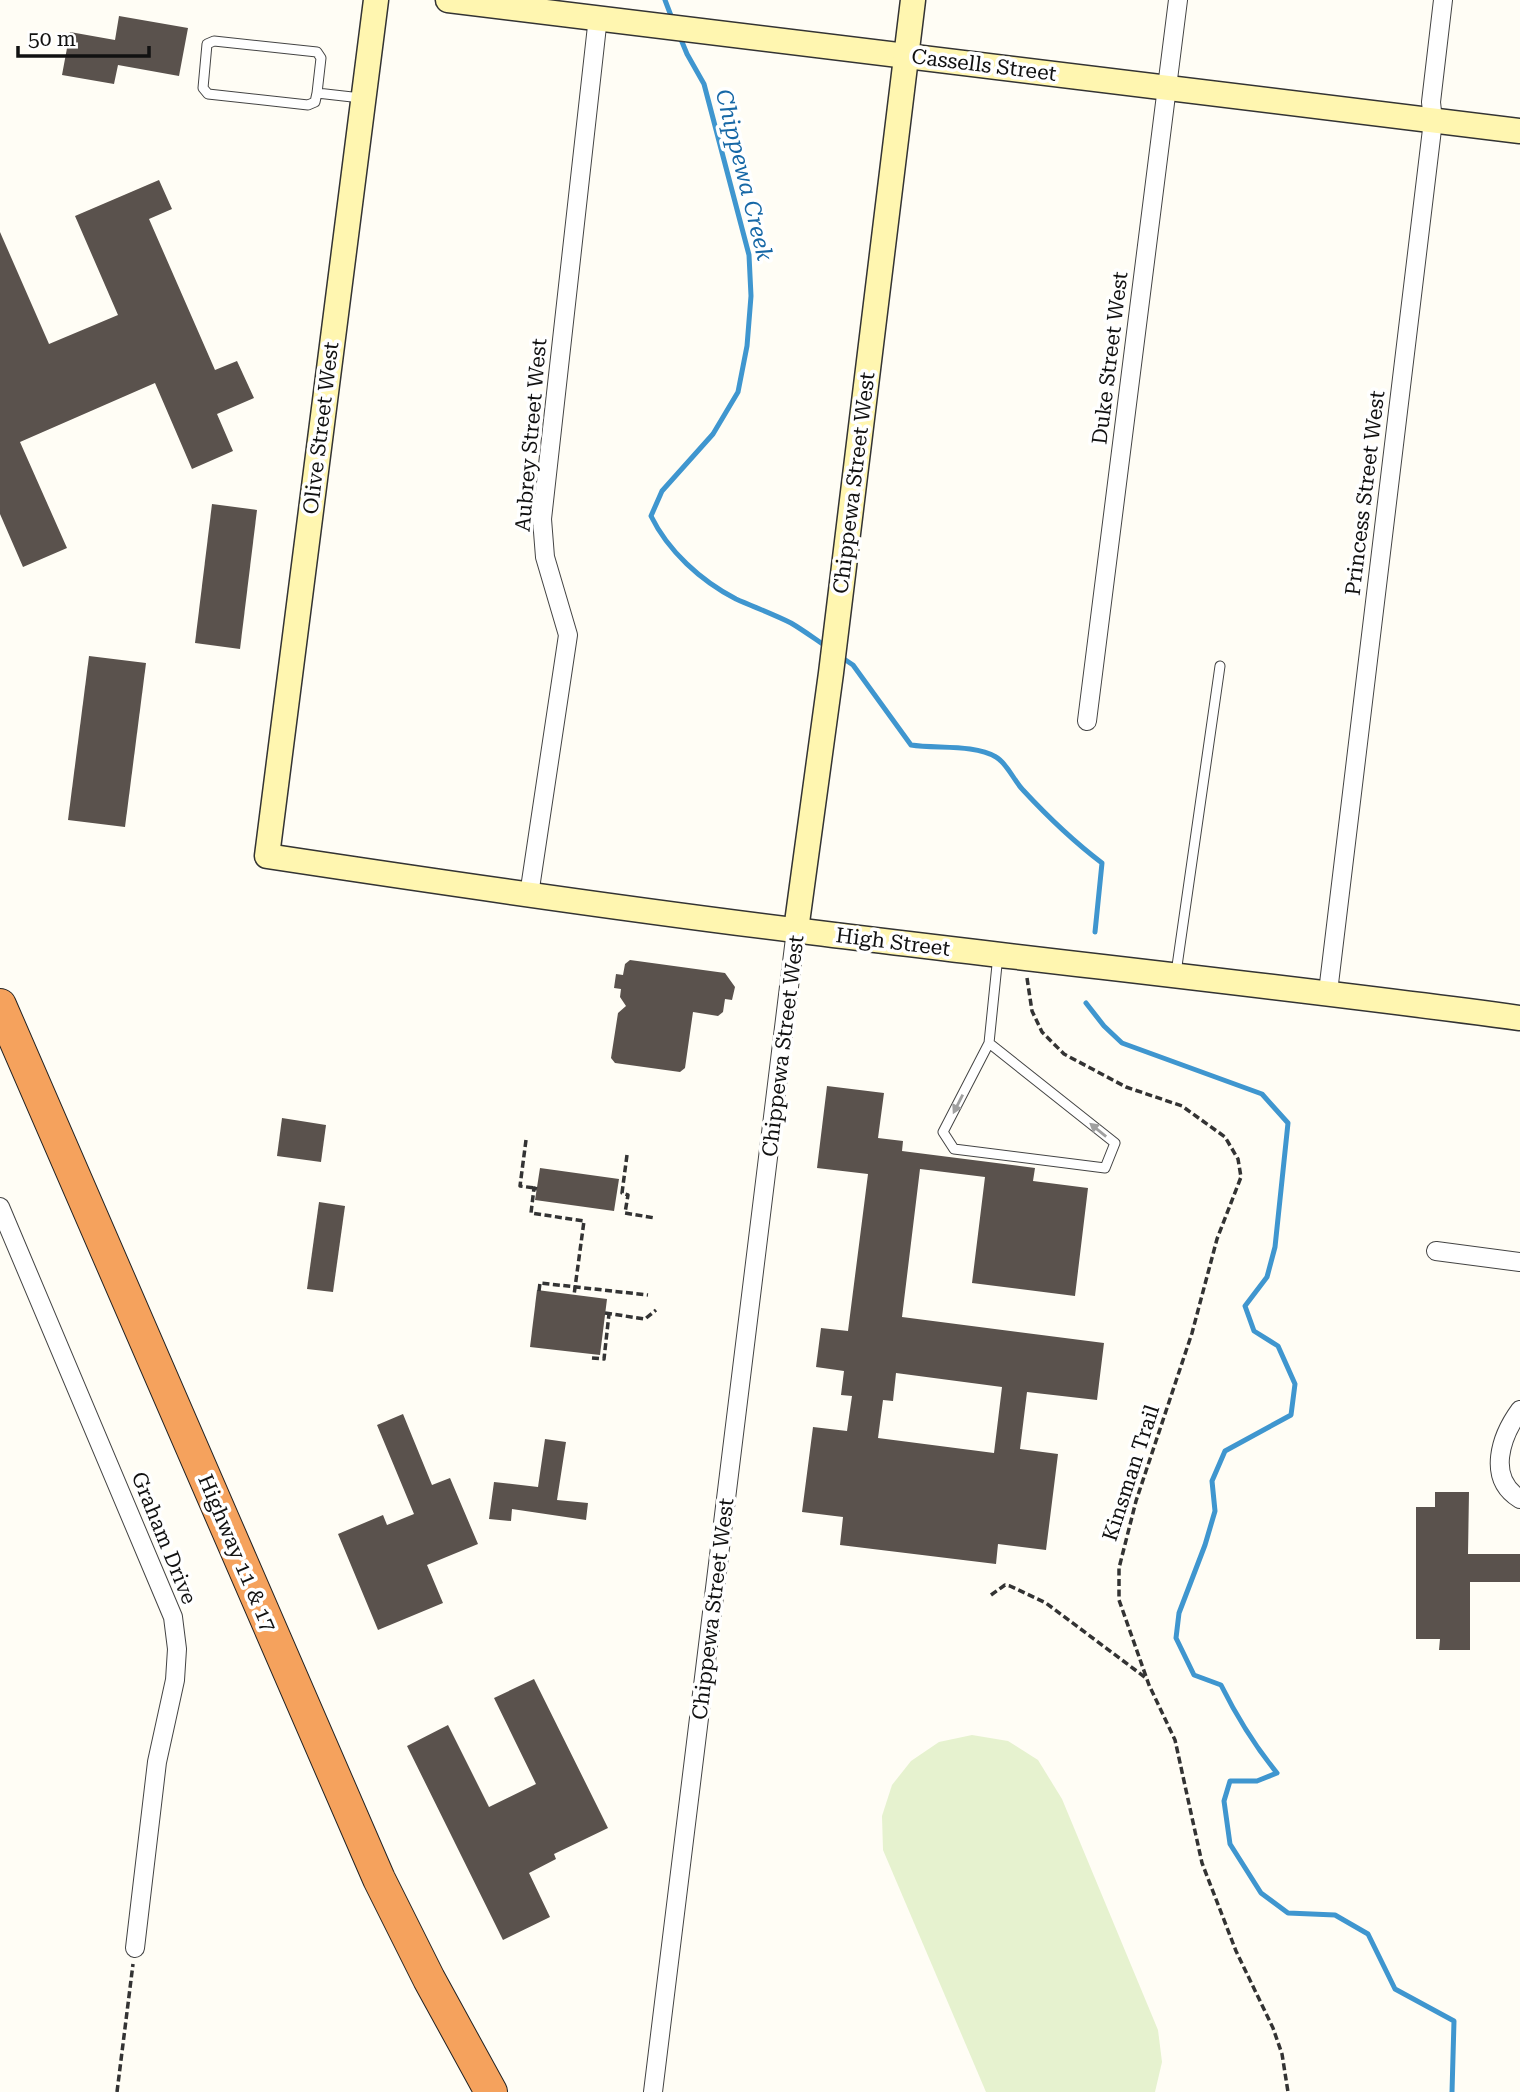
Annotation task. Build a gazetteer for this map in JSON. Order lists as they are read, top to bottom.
{
  "streets": {
    "highway": ["Highway 11 & 17"],
    "street": [
      "Cassells Street",
      "Duke Street West",
      "Olive Street West",
      "Aubrey Street West",
      "Chippewa Street West",
      "Princess Street West",
      "High Street",
      "Graham Drive"
    ],
    "path": ["Kinsman Trail"]
  },
  "crossings": [
    ["Cassells Street", "Duke Street West"],
    ["Cassells Street", "Aubrey Street West"],
    ["Cassells Street", "Chippewa Street West"],
    ["Cassells Street", "Princess Street West"],
    ["Olive Street West", "High Street"],
    ["Aubrey Street West", "High Street"],
    ["Chippewa Street West", "High Street"],
    ["Princess Street West", "High Street"],
    ["High Street", "Kinsman Trail"]
  ],
  "water": ["Chippewa Creek"],
  "scale_bar": "50 m"
}
